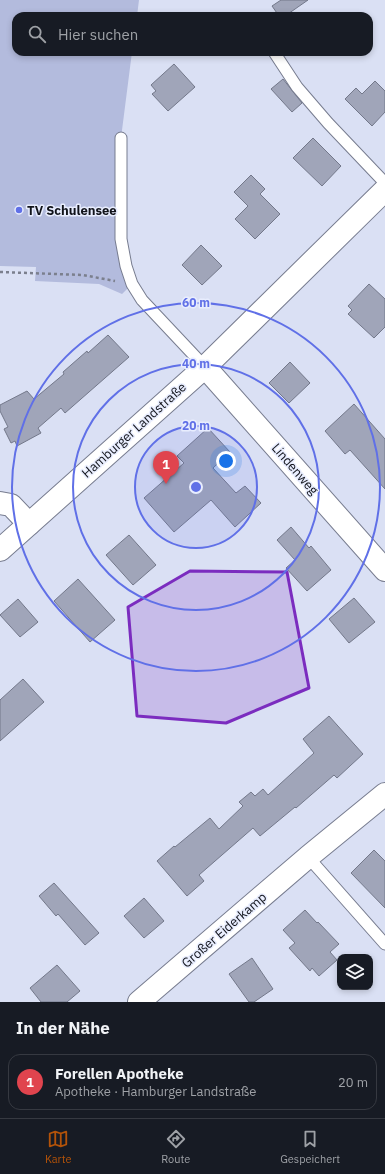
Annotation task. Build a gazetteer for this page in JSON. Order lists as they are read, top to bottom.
{
  "streets": {
    "street": ["Hamburger Landstraße", "Lindenweg", "Großer Eiderkamp"]
  },
  "crossings": [
    ["Hamburger Landstraße", "Lindenweg"]
  ],
  "places": ["TV Schulensee"],
  "page": {
    "search": "Hier suchen",
    "pins": "1",
    "heading": "In der Nähe",
    "list": [
      {
        "mark": "1",
        "name": "Forellen Apotheke",
        "note": "Apotheke · Hamburger Landstraße",
        "value": "20 m"
      }
    ],
    "nav": ["Karte", "Route", "Gespeichert"]
  },
  "rings": ["60 m", "40 m", "20 m"]
}
